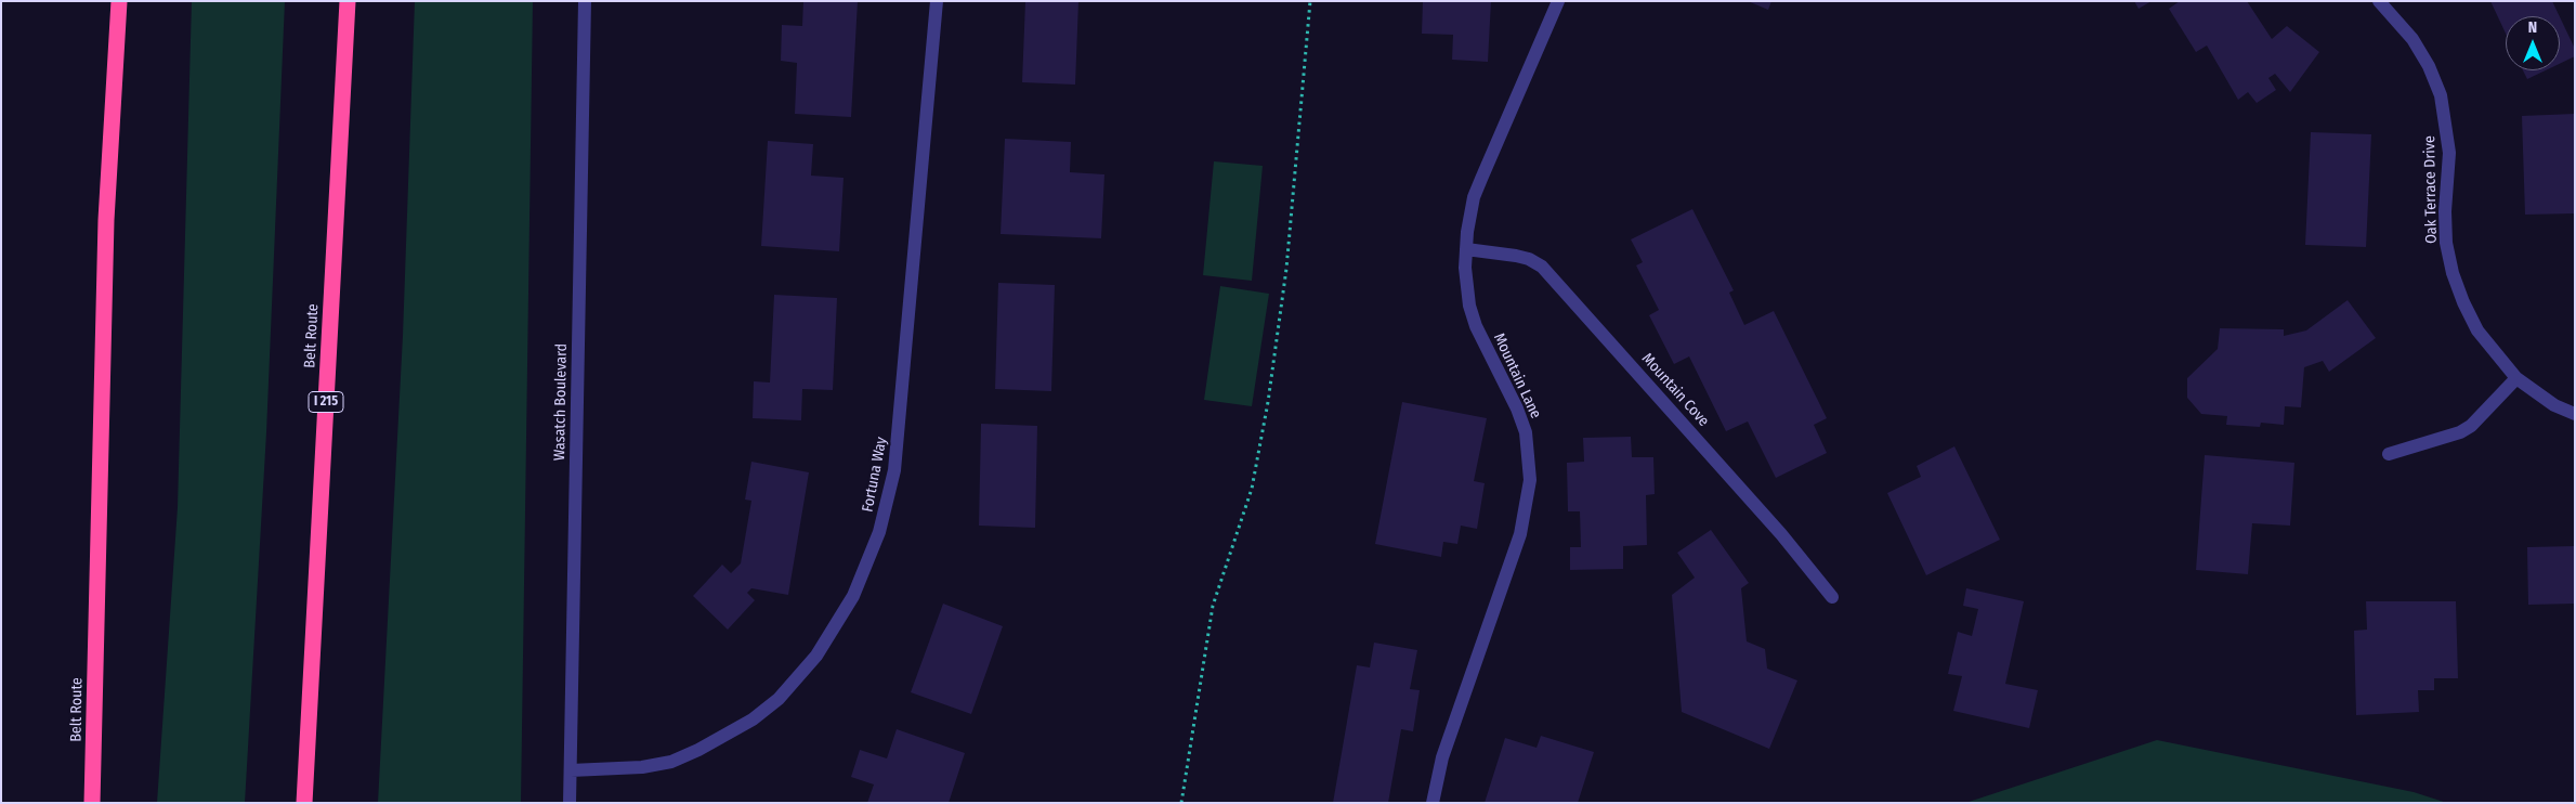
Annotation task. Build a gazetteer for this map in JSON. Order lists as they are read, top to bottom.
{
  "streets": {
    "highway": ["Belt Route", "I 215"],
    "street": [
      "Oak Terrace Drive",
      "Mountain Lane",
      "Mountain Cove",
      "Wasatch Boulevard",
      "Fortuna Way"
    ]
  },
  "crossings": [
    ["Mountain Lane", "Mountain Cove"],
    ["Wasatch Boulevard", "Fortuna Way"]
  ],
  "north": "top"
}
